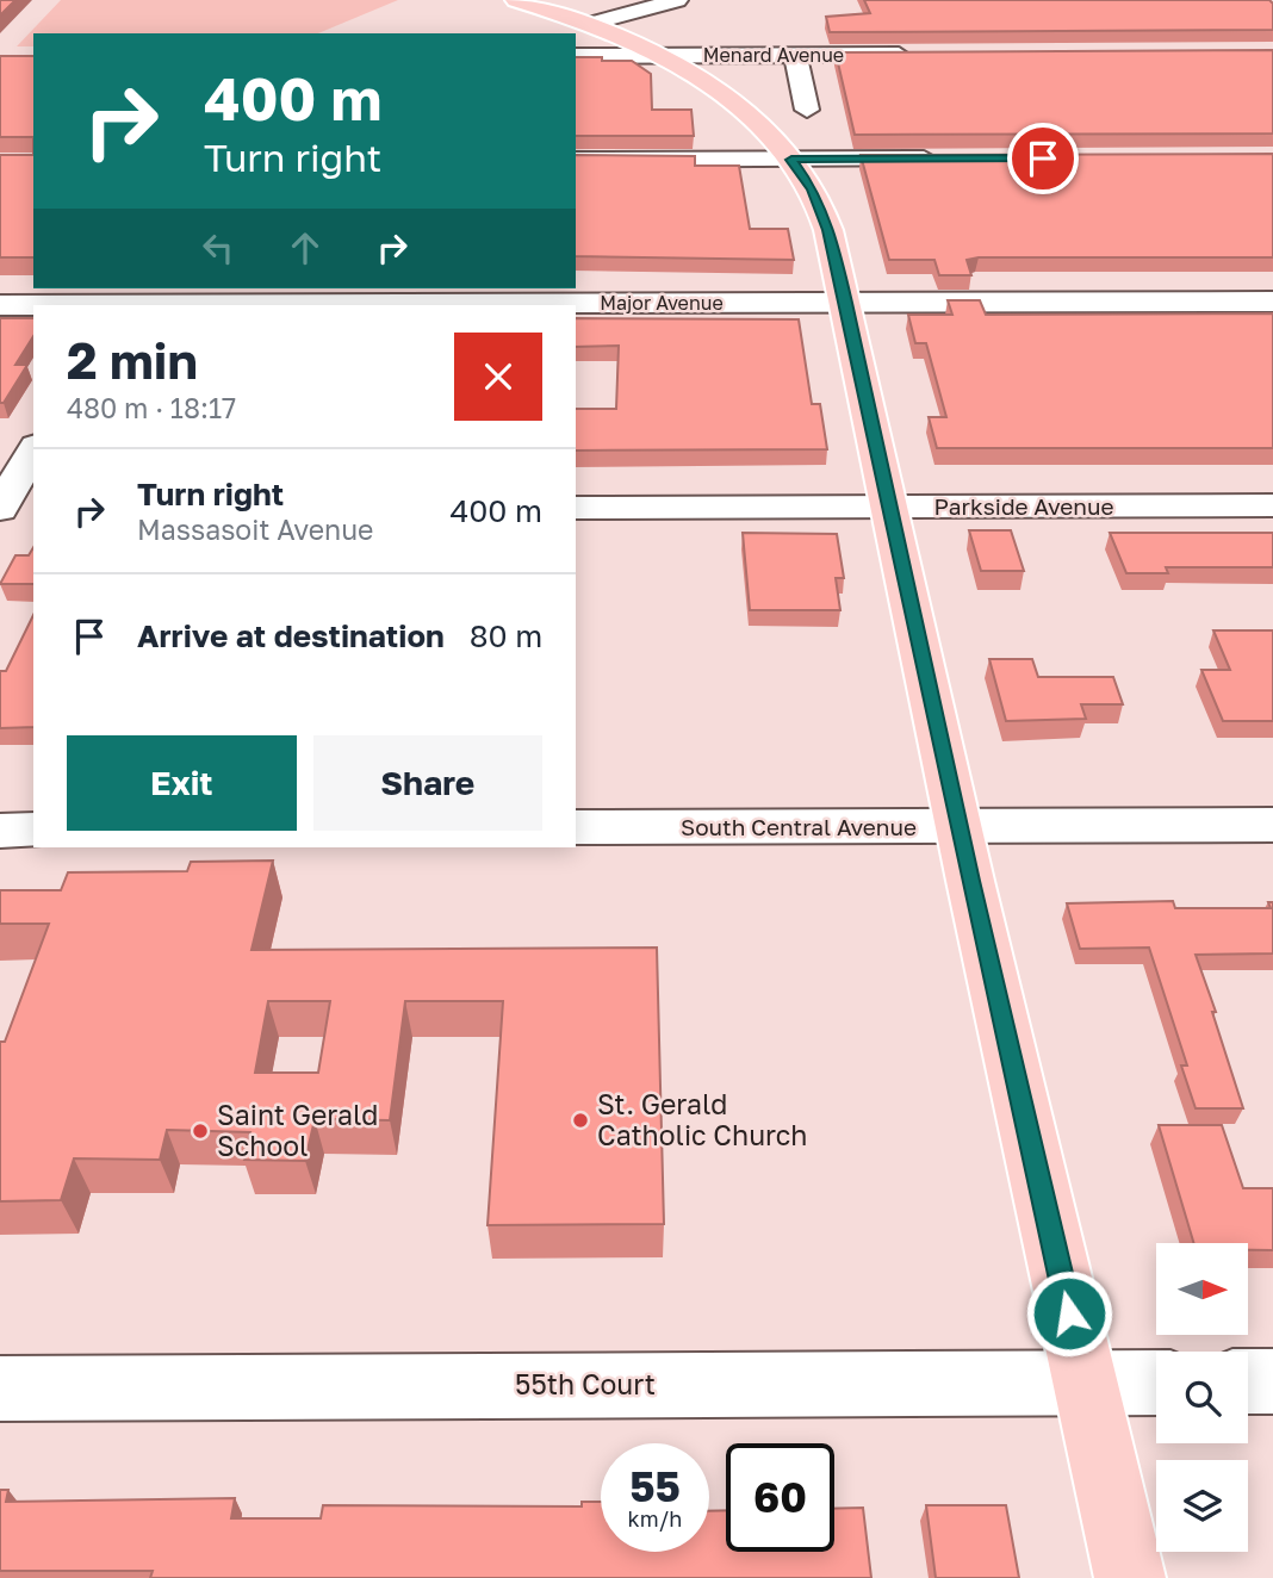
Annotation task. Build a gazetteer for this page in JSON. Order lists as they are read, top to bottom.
{
  "streets": {
    "street": [
      "Menard Avenue",
      "Major Avenue",
      "Parkside Avenue",
      "South Central Avenue",
      "55th Court"
    ]
  },
  "places": ["St. Gerald Catholic Church", "Saint Gerald School"],
  "north": "right",
  "page": {
    "turn": ["400 m", "Turn right"],
    "heading": ["2 min", "480 m · 18:17"],
    "list": [
      {
        "name": "Turn right",
        "note": "Massasoit Avenue",
        "value": "400 m"
      },
      {
        "name": "Arrive at destination",
        "value": "80 m"
      }
    ],
    "buttons": ["Exit", "Share"],
    "speed": "55 km/h",
    "limit": "60"
  }
}
